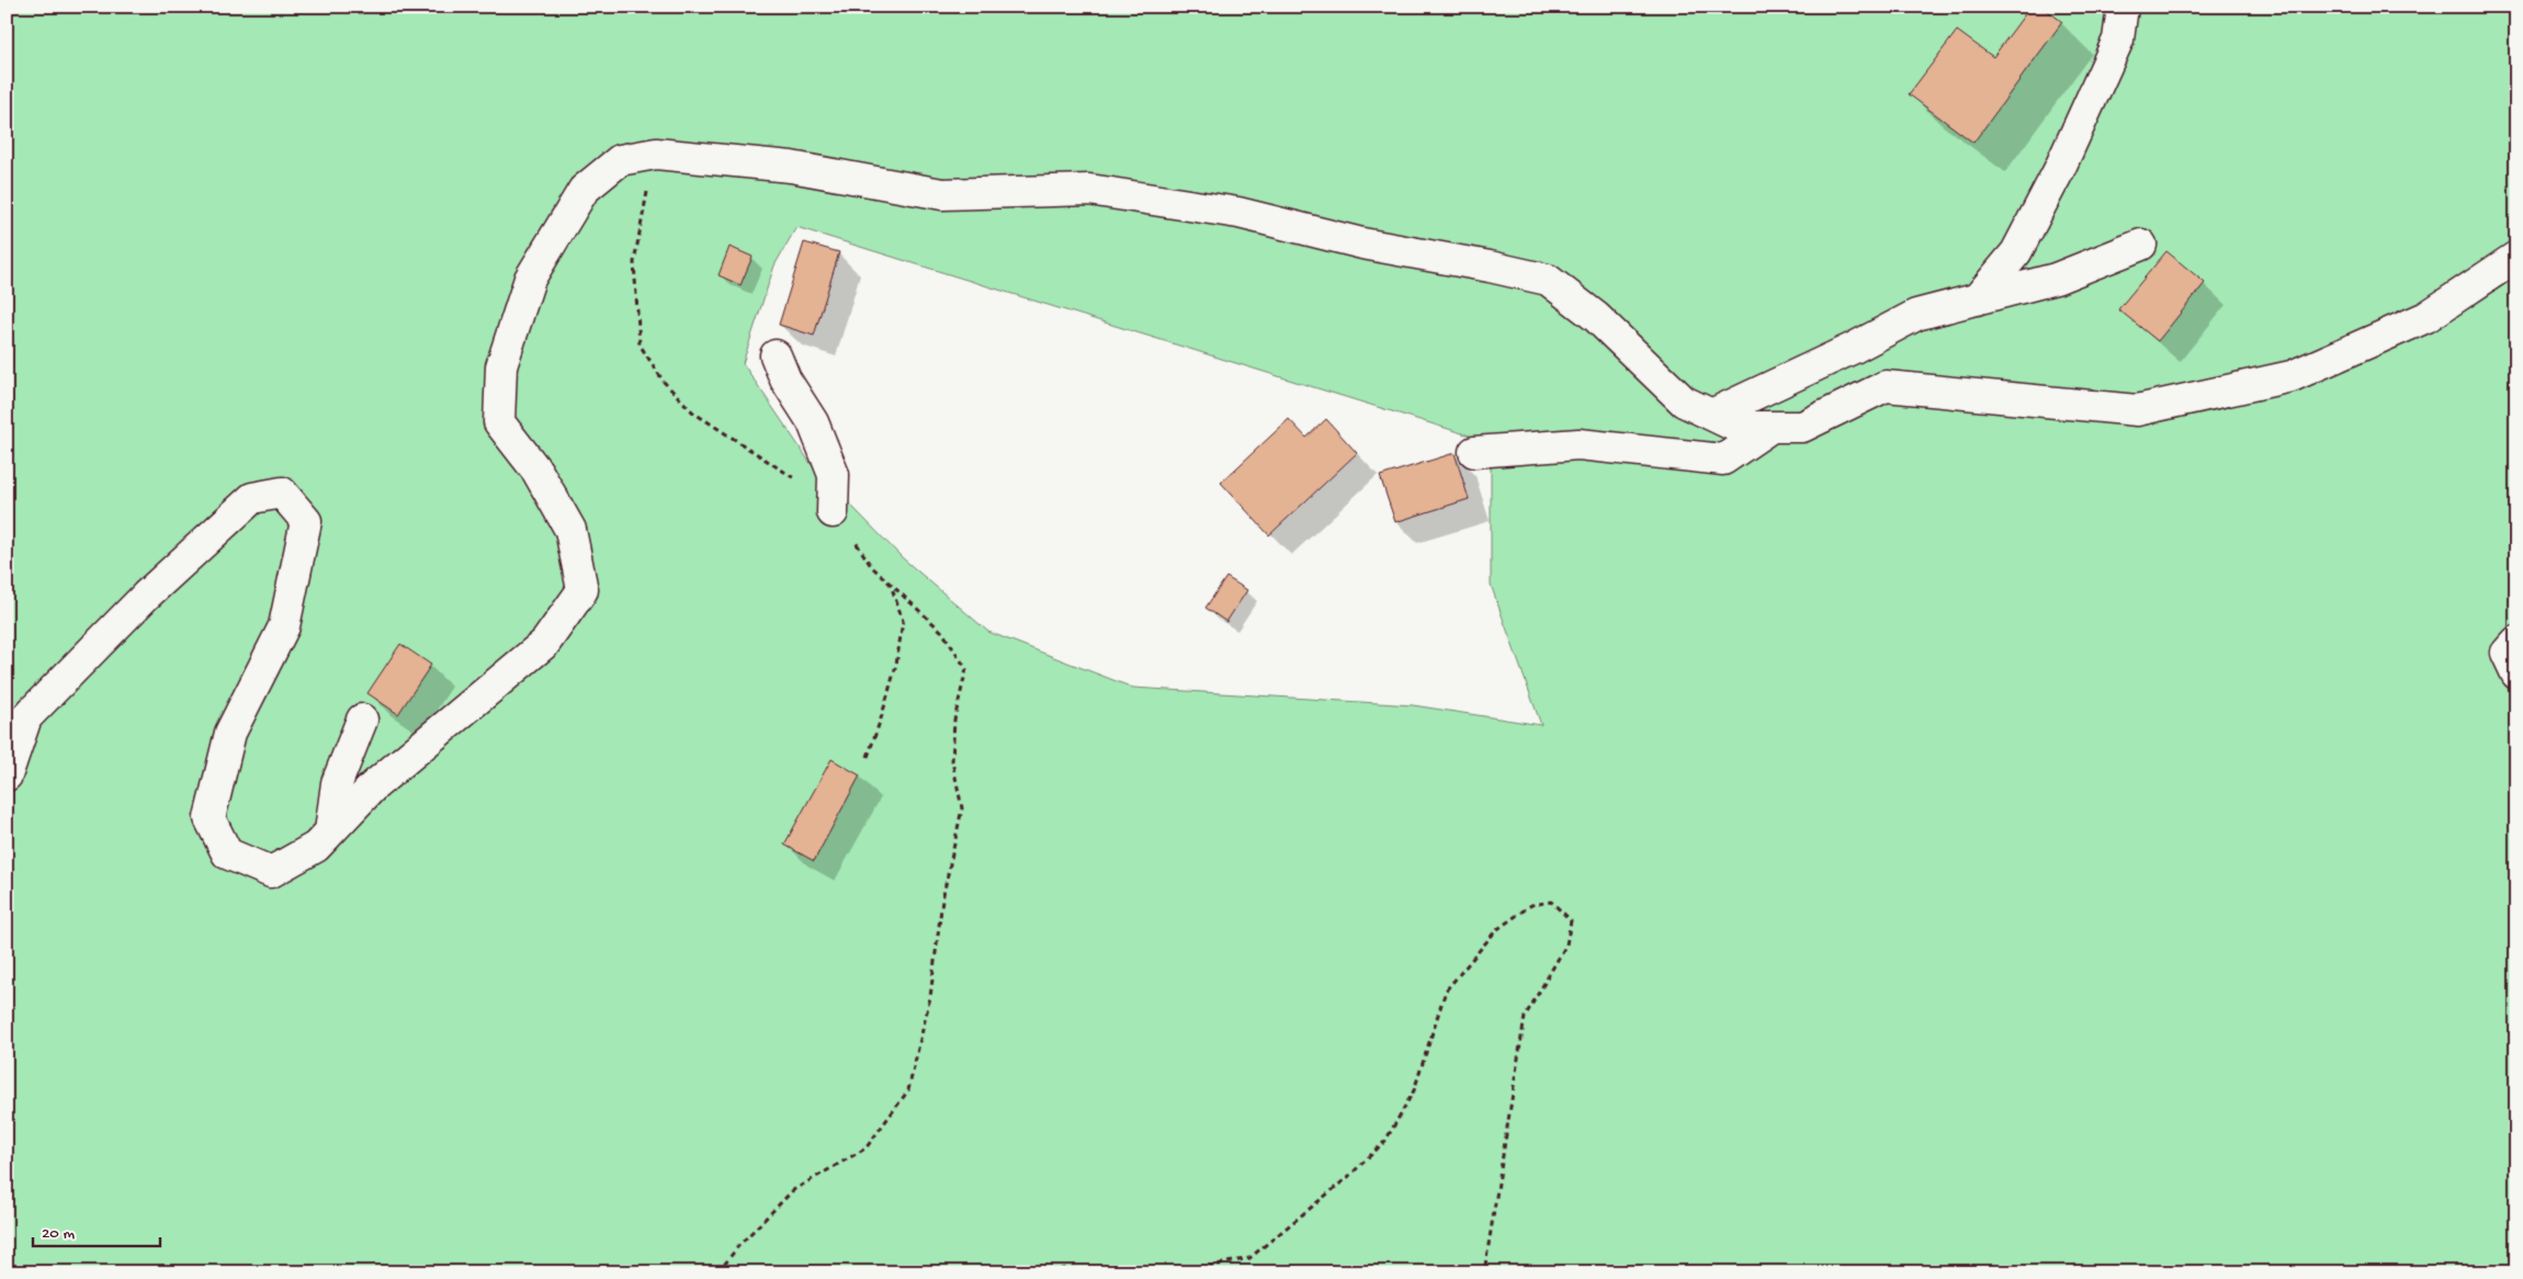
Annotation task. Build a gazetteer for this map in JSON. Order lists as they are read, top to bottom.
{
  "scale_bar": "20 m"
}
